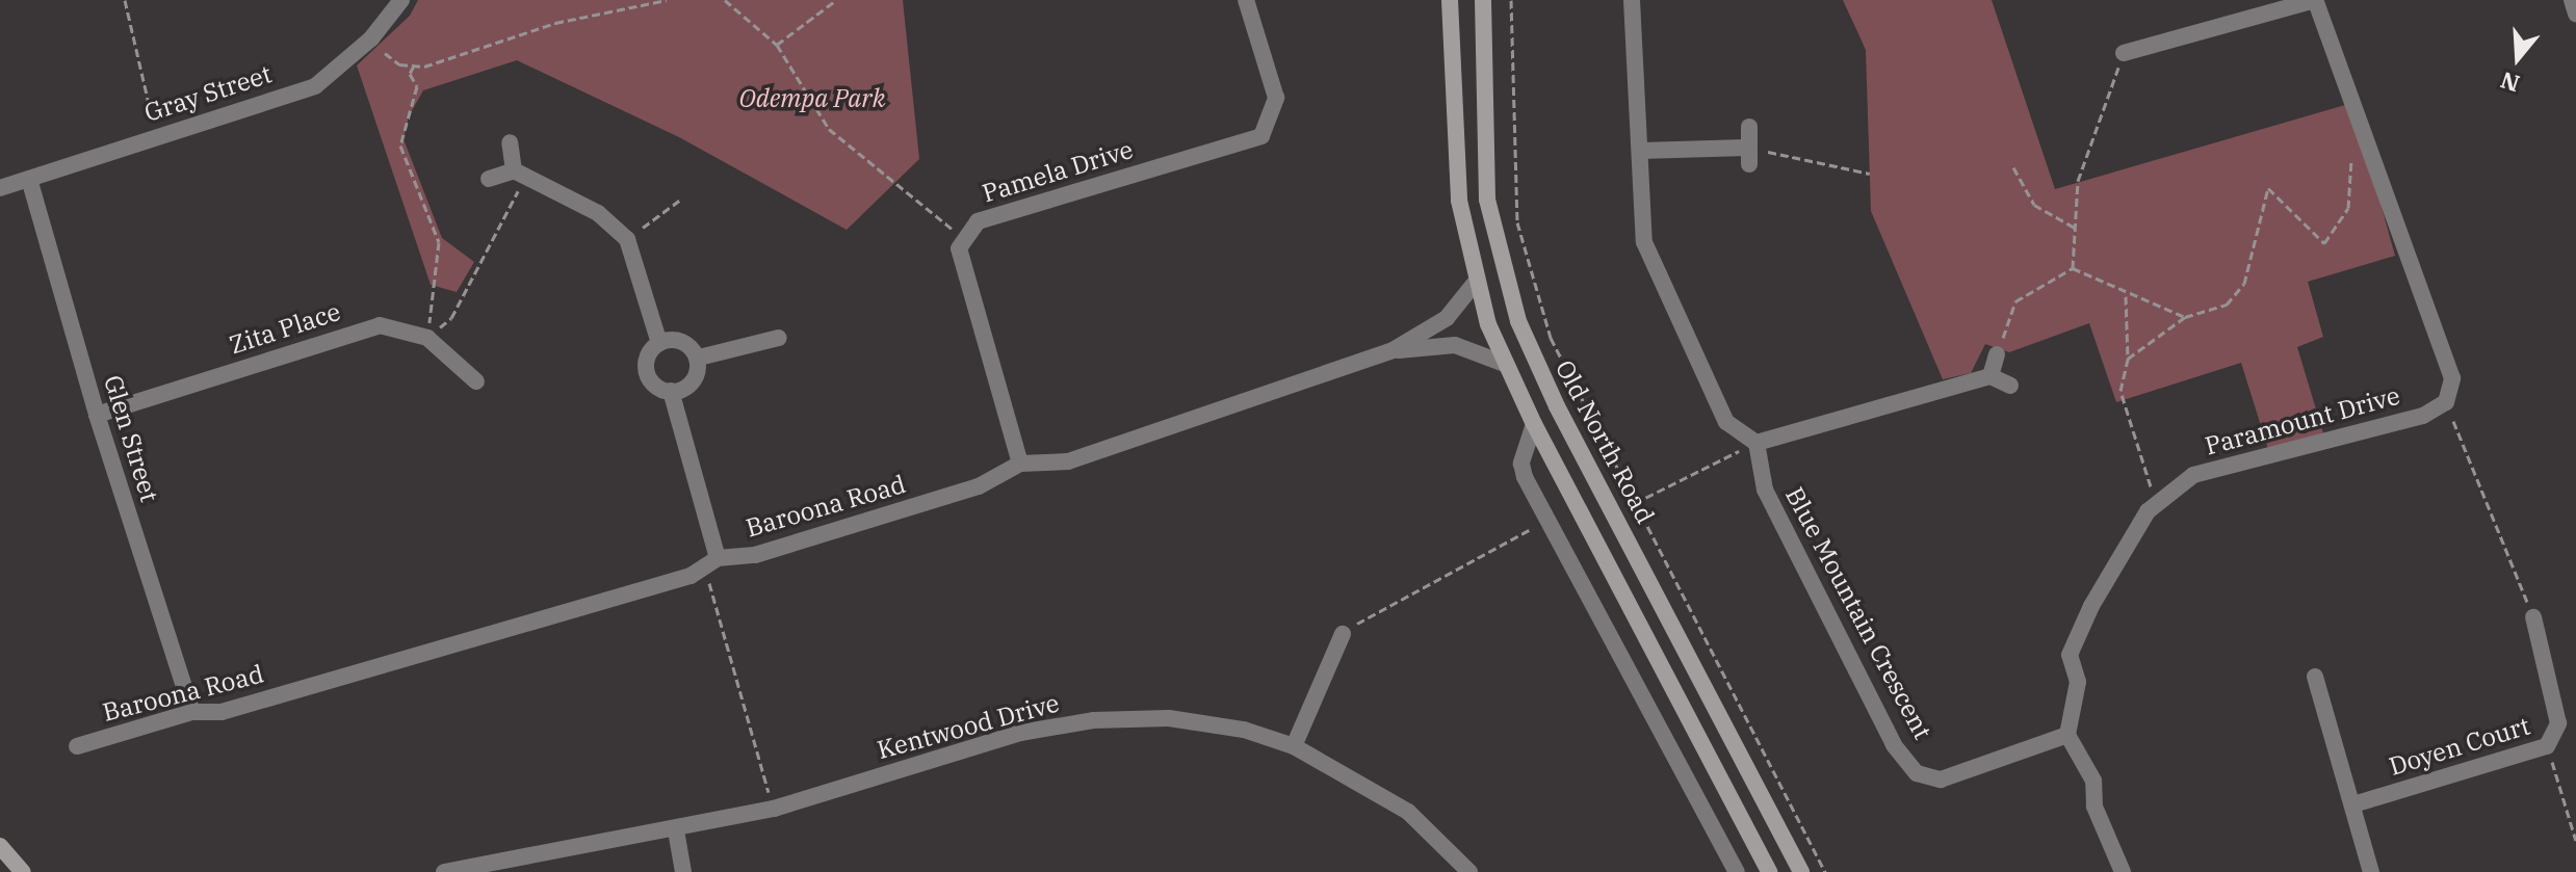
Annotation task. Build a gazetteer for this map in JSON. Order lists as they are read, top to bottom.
{
  "streets": {
    "main road": ["Old North Road"],
    "street": [
      "Gray Street",
      "Pamela Drive",
      "Zita Place",
      "Paramount Drive",
      "Glen Street",
      "Baroona Road",
      "Blue Mountain Crescent",
      "Kentwood Drive",
      "Doyen Court"
    ]
  },
  "crossings": [
    ["Gray Street", "Glen Street"],
    ["Pamela Drive", "Baroona Road"],
    ["Zita Place", "Glen Street"],
    ["Paramount Drive", "Blue Mountain Crescent"],
    ["Glen Street", "Baroona Road"]
  ],
  "parks": ["Odempa Park"],
  "north": "bottom"
}
